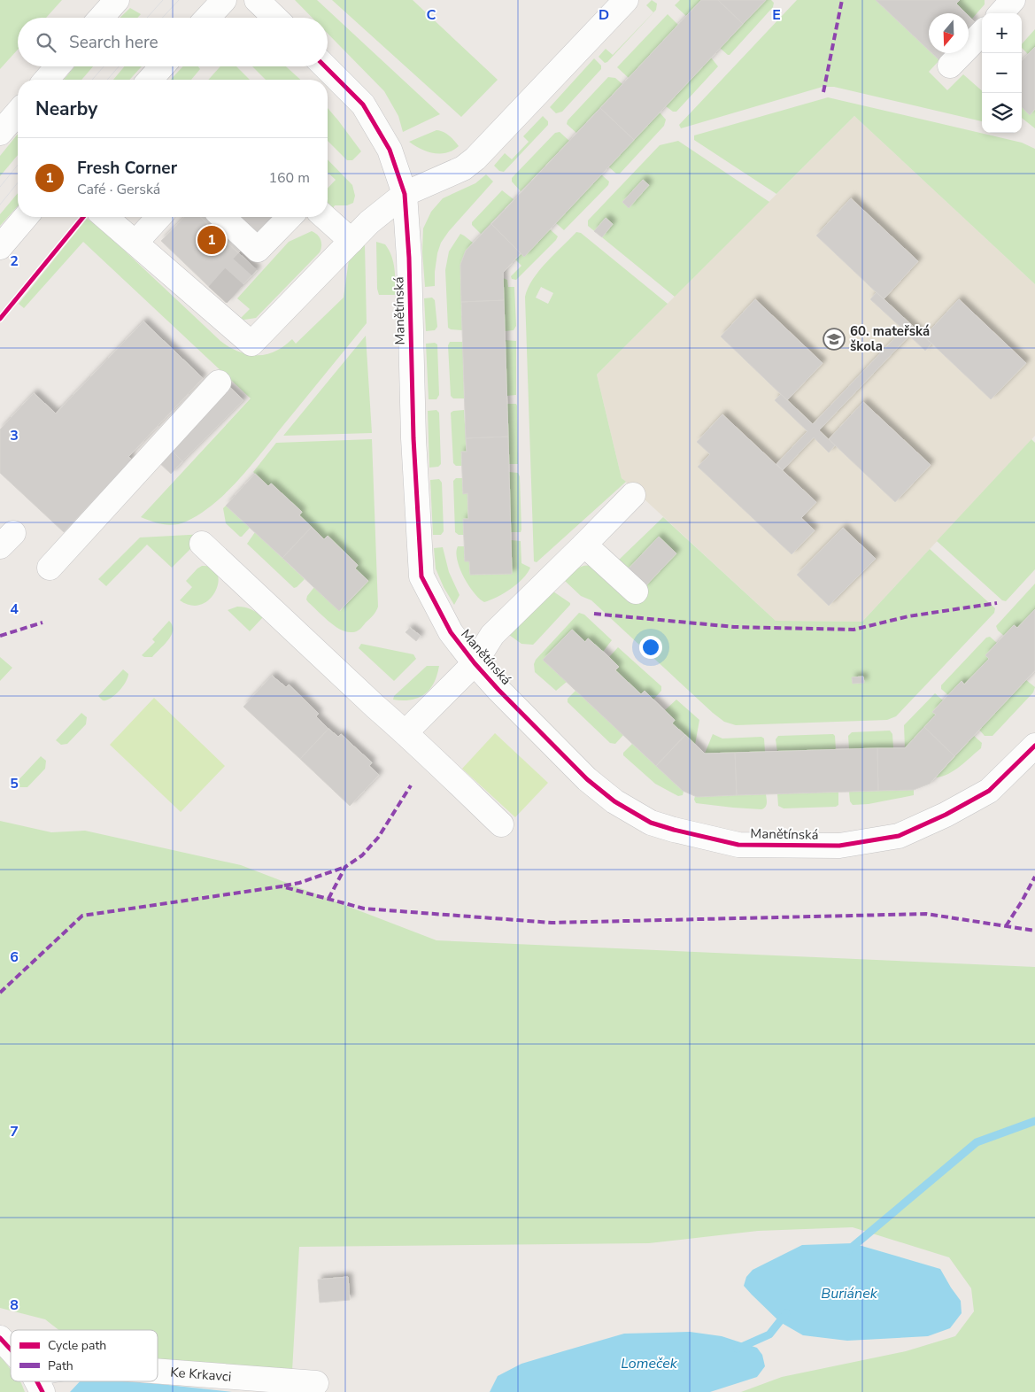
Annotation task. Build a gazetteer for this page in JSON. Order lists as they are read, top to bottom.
{
  "streets": {
    "street": ["Manětínská", "Ke Krkavci"]
  },
  "water": ["Buriánek", "Lomeček"],
  "places": {
    "school or university": ["60. mateřská škola"]
  },
  "legend": ["Cycle path", "Path"],
  "north": "bottom",
  "page": {
    "map_buttons": ["+", "−"],
    "search": "Search here",
    "heading": "Nearby",
    "list": [
      {
        "mark": "1",
        "name": "Fresh Corner",
        "note": "Café · Gerská",
        "value": "160 m"
      }
    ],
    "pins": "1"
  },
  "grid": {
    "columns": ["C", "D", "E"],
    "rows": [
      "2",
      "3",
      "4",
      "5",
      "6",
      "7",
      "8"
    ]
  }
}
